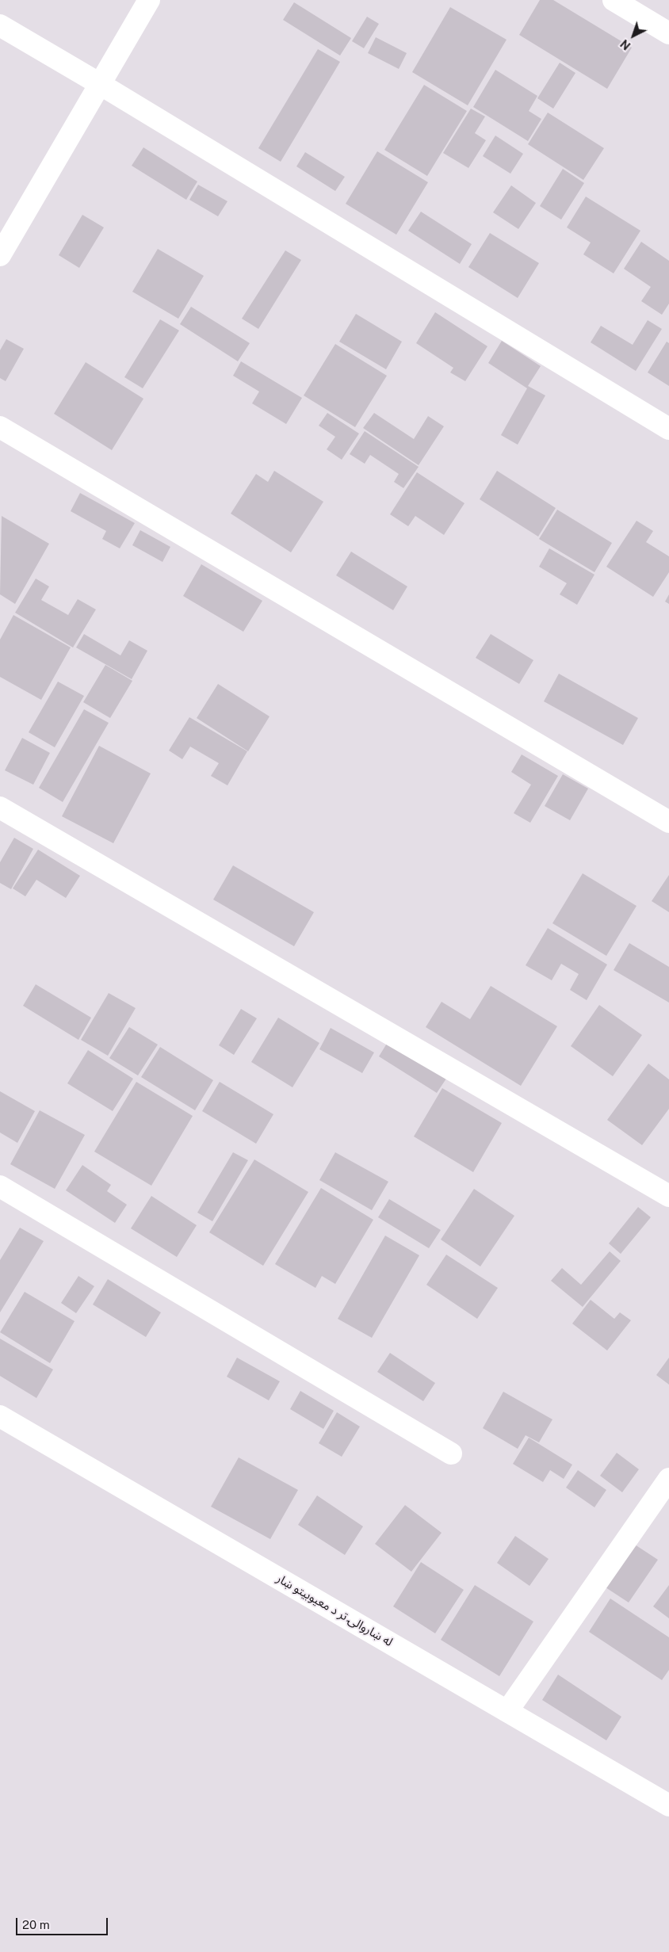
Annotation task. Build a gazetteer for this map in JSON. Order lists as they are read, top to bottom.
{
  "streets": {
    "street": ["له ښاروالۍ تر د معیوبیتو ښار"]
  },
  "scale_bar": "20 m",
  "north": "bottom left"
}
